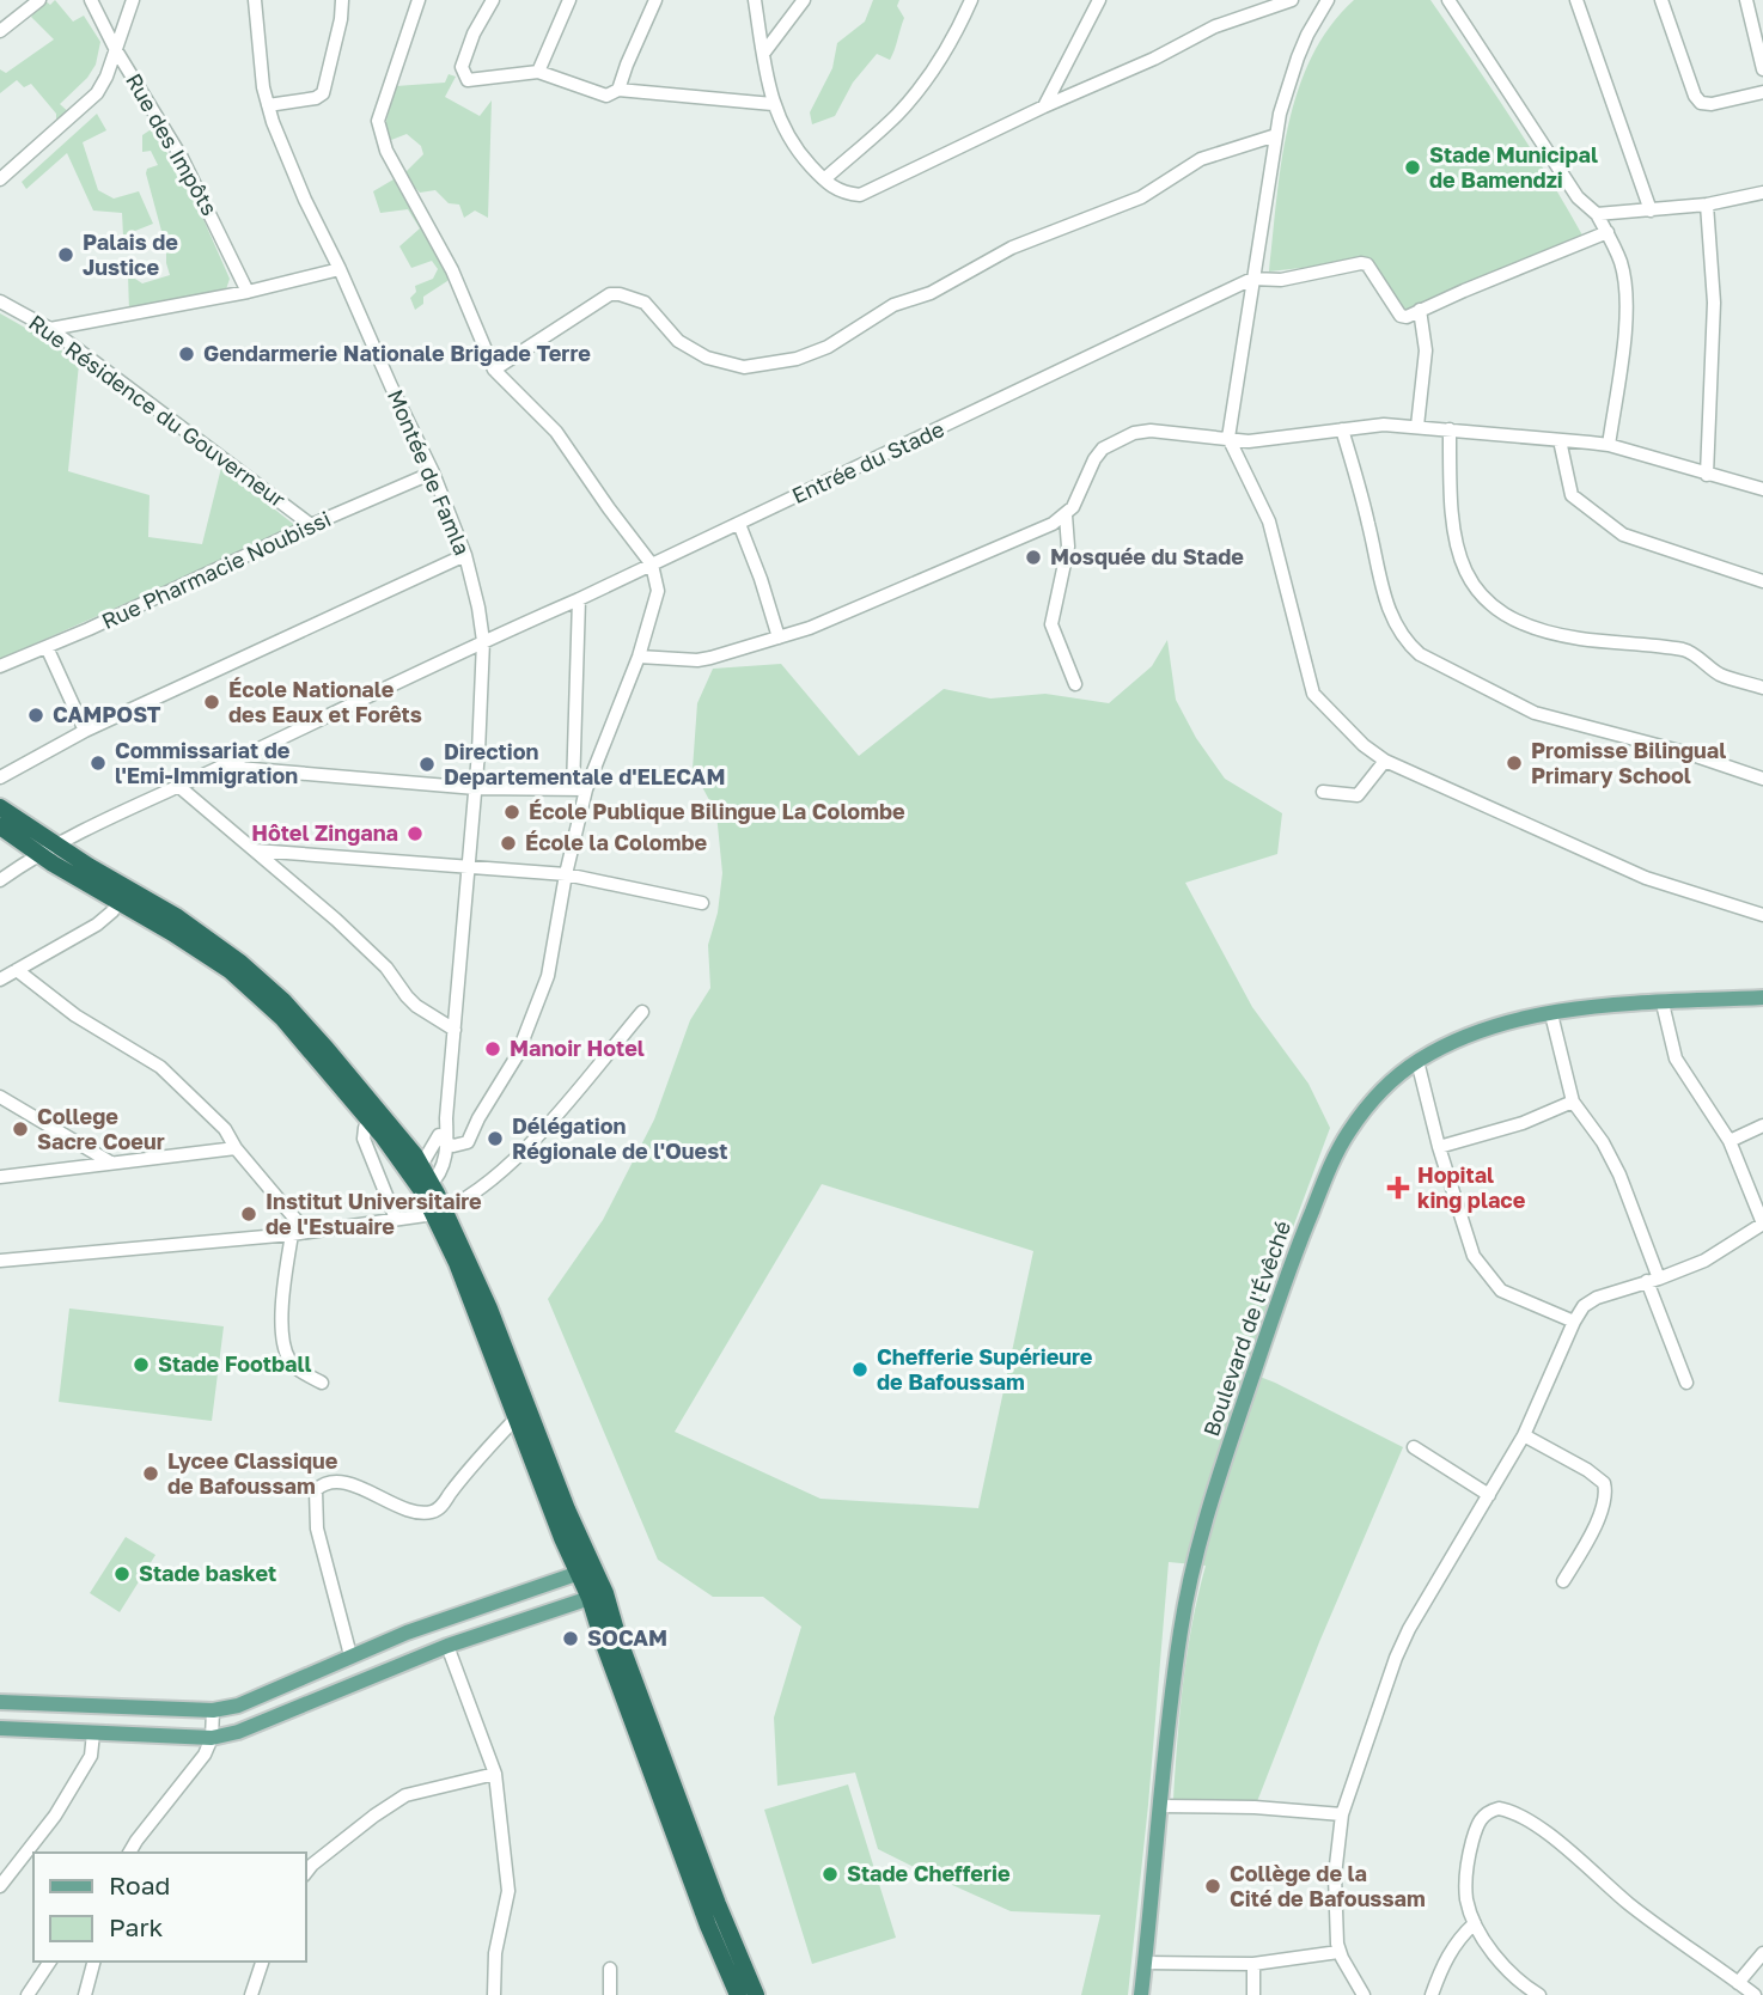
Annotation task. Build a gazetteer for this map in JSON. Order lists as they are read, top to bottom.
{
  "streets": {
    "main road": ["Boulevard de l'Évêché"],
    "street": [
      "Rue des Impôts",
      "Rue Résidence du Gouverneur",
      "Entrée du Stade",
      "Montée de Famla",
      "Rue Pharmacie Noubissi"
    ]
  },
  "crossings": [
    ["Rue Résidence du Gouverneur", "Rue Pharmacie Noubissi"],
    ["Entrée du Stade", "Montée de Famla"],
    ["Montée de Famla", "Rue Pharmacie Noubissi"]
  ],
  "places": {
    "other": [
      "Stade Municipal de Bamendzi",
      "Palais de Justice",
      "Gendarmerie Nationale Brigade Terre",
      "Mosquée du Stade",
      "École Nationale des Eaux et Forêts",
      "CAMPOST",
      "Commissariat de l'Emi-Immigration",
      "Promisse Bilingual Primary School",
      "Direction Departementale d'ELECAM",
      "École Publique Bilingue La Colombe",
      "Hôtel Zingana",
      "École la Colombe",
      "Manoir Hotel",
      "College Sacre Coeur",
      "Délégation Régionale de l'Ouest",
      "Institut Universitaire de l'Estuaire",
      "Stade Football",
      "Chefferie Supérieure de Bafoussam",
      "Lycee Classique de Bafoussam",
      "Stade basket",
      "SOCAM",
      "Stade Chefferie",
      "Collège de la Cité de Bafoussam"
    ],
    "health": ["Hopital king place"]
  },
  "legend": ["Road", "Park"]
}
